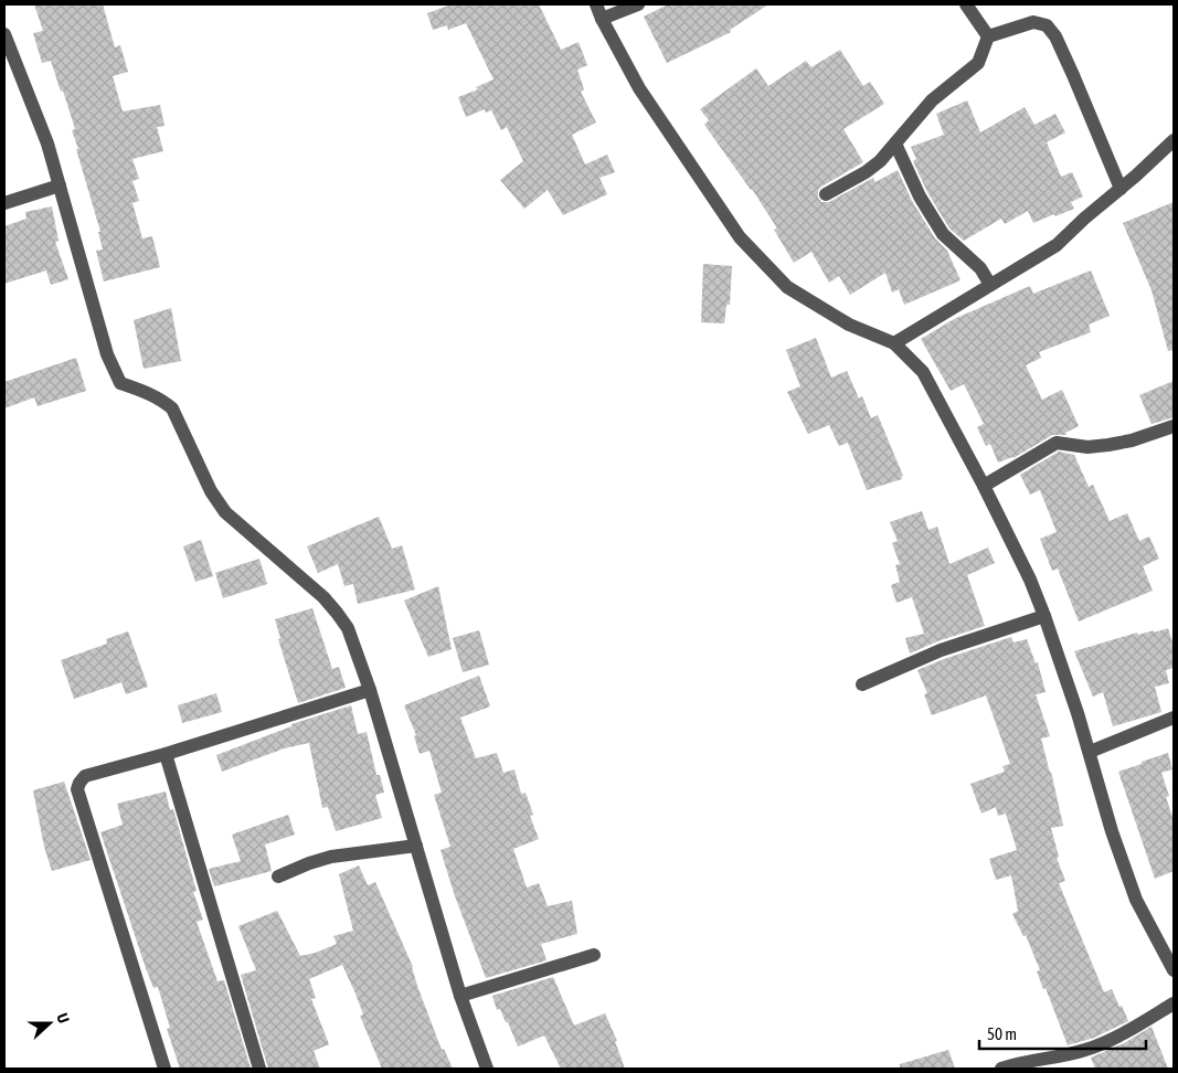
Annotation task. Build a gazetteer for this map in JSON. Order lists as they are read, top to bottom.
{
  "scale_bar": "50 m",
  "north": "right"
}
